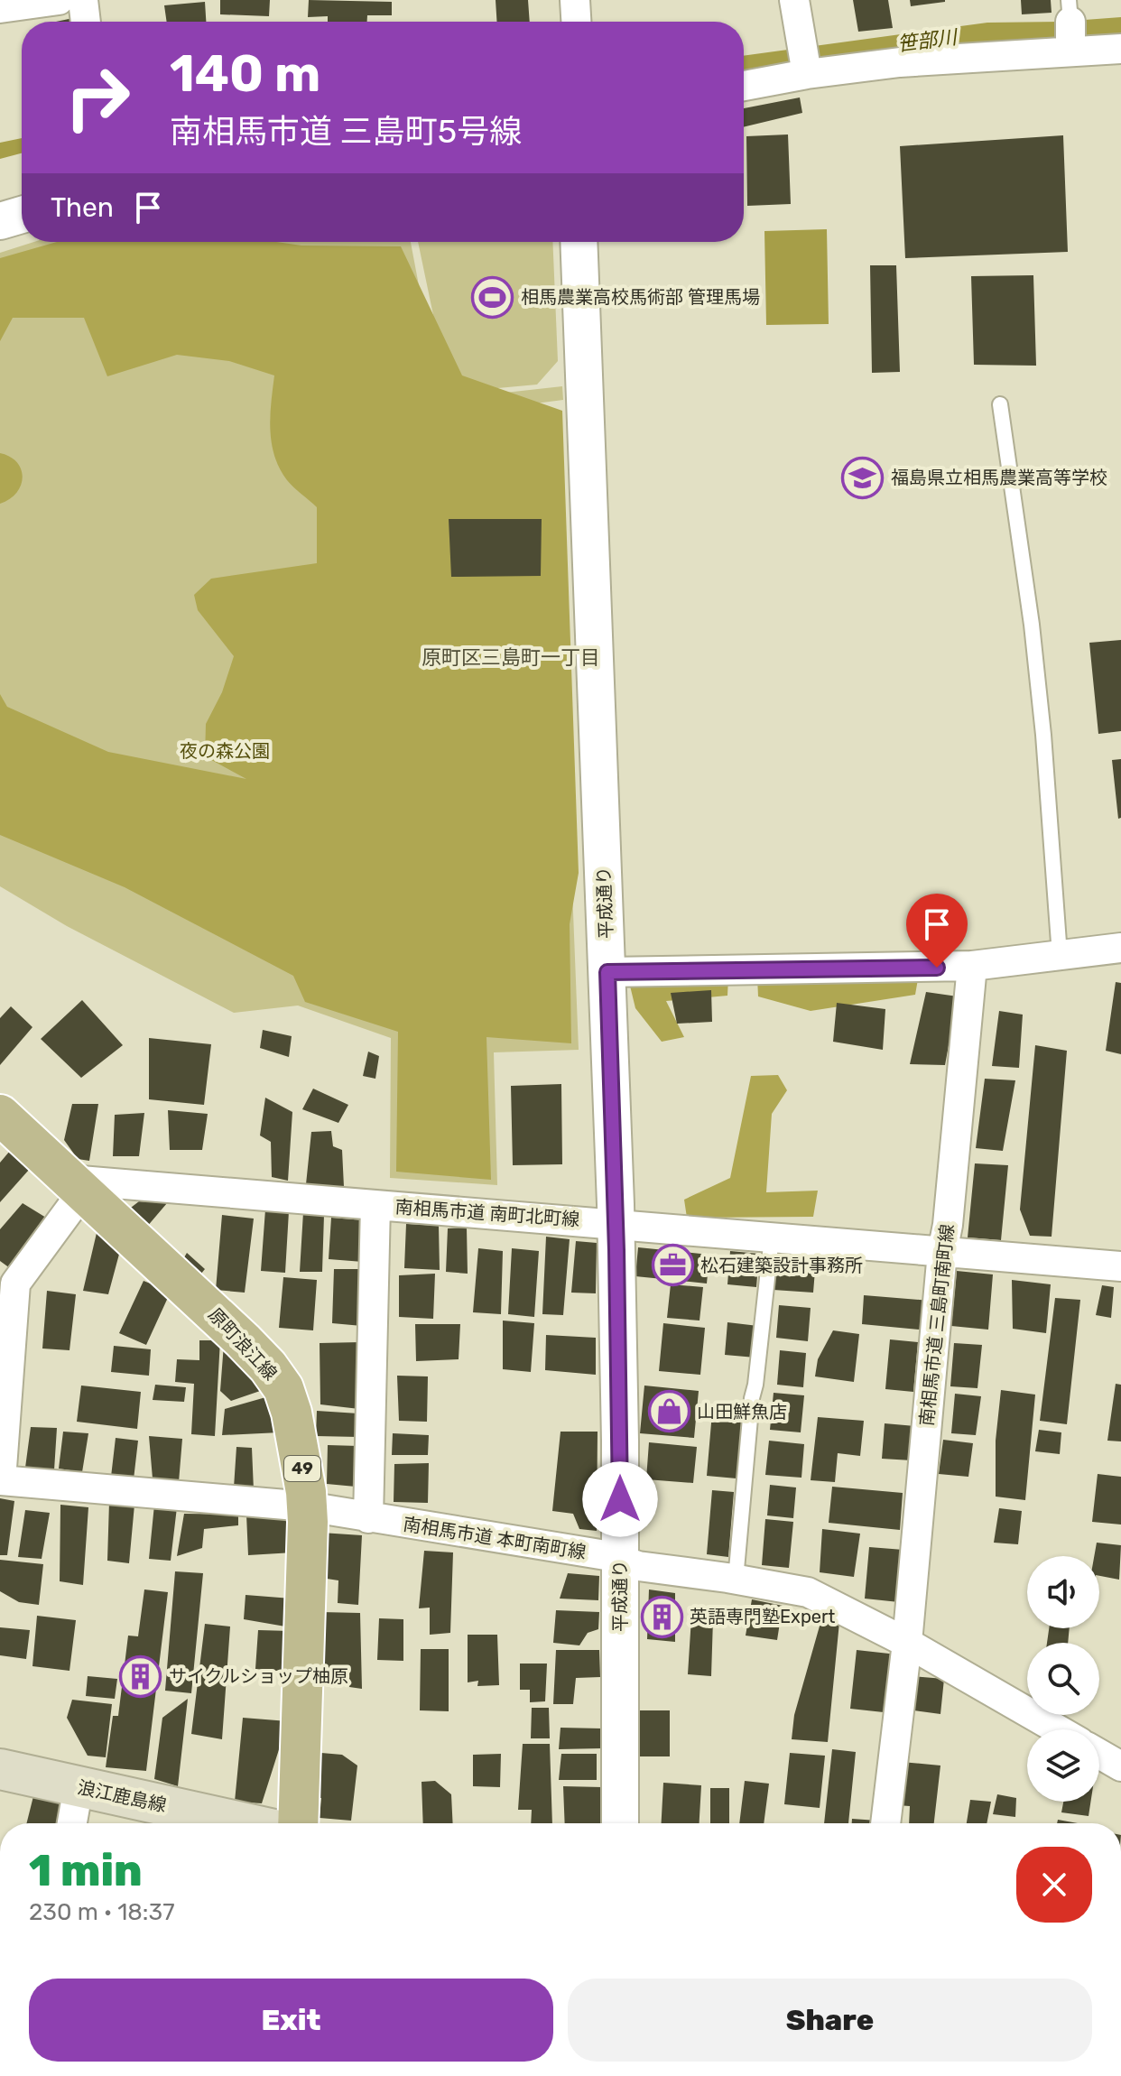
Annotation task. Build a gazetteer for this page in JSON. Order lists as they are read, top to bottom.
{
  "streets": {
    "main road": ["原町浪江線", "49", "浪江鹿島線"],
    "street": [
      "平成通り",
      "南相馬市道 南町北町線",
      "南相馬市道 三島町南町線",
      "南相馬市道 本町南町線"
    ]
  },
  "crossings": [
    ["平成通り", "南相馬市道 南町北町線"],
    ["平成通り", "南相馬市道 本町南町線"],
    ["南相馬市道 南町北町線", "南相馬市道 三島町南町線"],
    ["南相馬市道 南町北町線", "原町浪江線"],
    ["南相馬市道 三島町南町線", "南相馬市道 本町南町線"],
    ["原町浪江線", "南相馬市道 本町南町線"]
  ],
  "districts": ["原町区三島町一丁目"],
  "water": ["笹部川"],
  "parks": ["夜の森公園"],
  "places": {
    "sports": ["相馬農業高校馬術部 管理馬場"],
    "school or university": ["福島県立相馬農業高等学校"],
    "office": ["松石建築設計事務所"],
    "shop": ["山田鮮魚店"],
    "building": ["英語専門塾Expert", "サイクルショップ柚原"]
  },
  "page": {
    "turn": ["140 m", "南相馬市道 三島町5号線"],
    "then": "Then",
    "heading": ["1 min", "230 m · 18:37"],
    "buttons": ["Exit", "Share"]
  }
}
